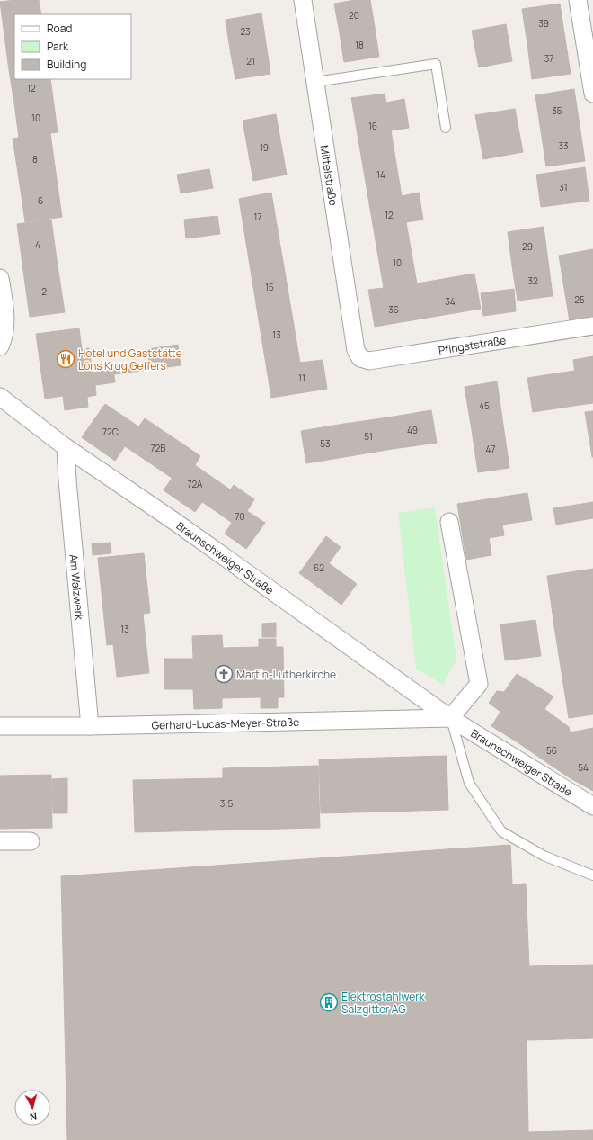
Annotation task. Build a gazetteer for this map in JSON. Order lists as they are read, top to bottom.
{
  "streets": {
    "street": [
      "Mittelstraße",
      "Pfingststraße",
      "Braunschweiger Straße",
      "Am Walzwerk",
      "Gerhard-Lucas-Meyer-Straße"
    ]
  },
  "crossings": [
    ["Mittelstraße", "Pfingststraße"],
    ["Braunschweiger Straße", "Am Walzwerk"],
    ["Braunschweiger Straße", "Gerhard-Lucas-Meyer-Straße"],
    ["Am Walzwerk", "Gerhard-Lucas-Meyer-Straße"]
  ],
  "places": {
    "restaurant": ["Hotel und Gaststätte Löns Krug Geffers"],
    "church": ["Martin-Lutherkirche"],
    "building": ["Elektrostahlwerk Salzgitter AG"]
  },
  "house_numbers": [
    "20",
    "39",
    "23",
    "18",
    "37",
    "21",
    "12",
    "35",
    "10",
    "16",
    "33",
    "19",
    "8",
    "14",
    "31",
    "6",
    "12",
    "17",
    "4",
    "29",
    "10",
    "32",
    "15",
    "2",
    "25",
    "34",
    "36",
    "13",
    "11",
    "45",
    "49",
    "72C",
    "51",
    "53",
    "72B",
    "47",
    "72A",
    "70",
    "62",
    "13",
    "56",
    "54",
    "3;5"
  ],
  "legend": ["Road", "Park", "Building"],
  "north": "bottom"
}
